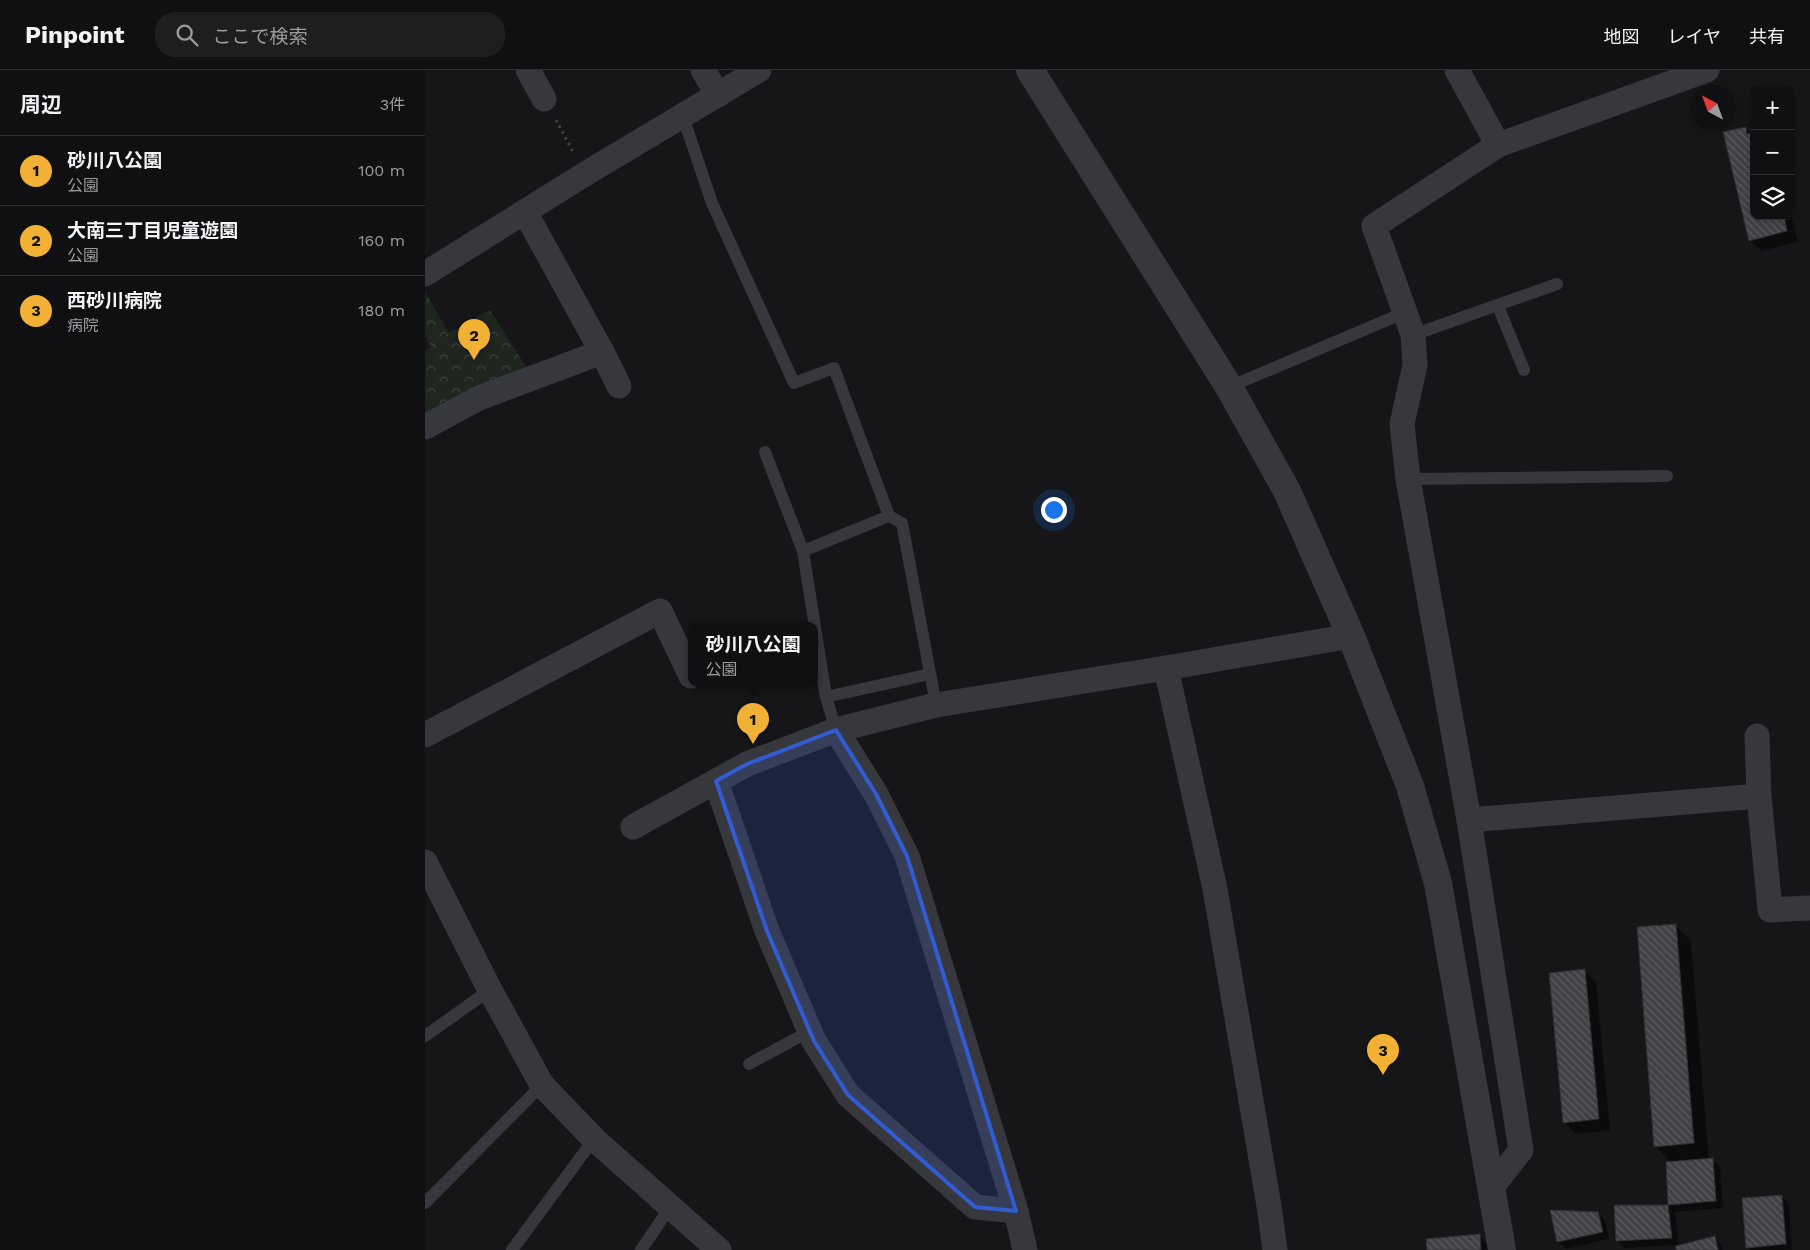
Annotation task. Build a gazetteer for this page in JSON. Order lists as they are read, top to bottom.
{
  "north": "top left",
  "page": {
    "header": "Pinpoint",
    "search": "ここで検索",
    "nav": ["地図", "レイヤ", "共有"],
    "heading": ["周辺", "3件"],
    "map_buttons": ["+", "−"],
    "list": [
      {
        "mark": "1",
        "name": "砂川八公園",
        "note": "公園",
        "value": "100 m"
      },
      {
        "mark": "2",
        "name": "大南三丁目児童遊園",
        "note": "公園",
        "value": "160 m"
      },
      {
        "mark": "3",
        "name": "西砂川病院",
        "note": "病院",
        "value": "180 m"
      }
    ],
    "pins": ["2", "1", "3"],
    "popup": ["砂川八公園", "公園"]
  }
}
